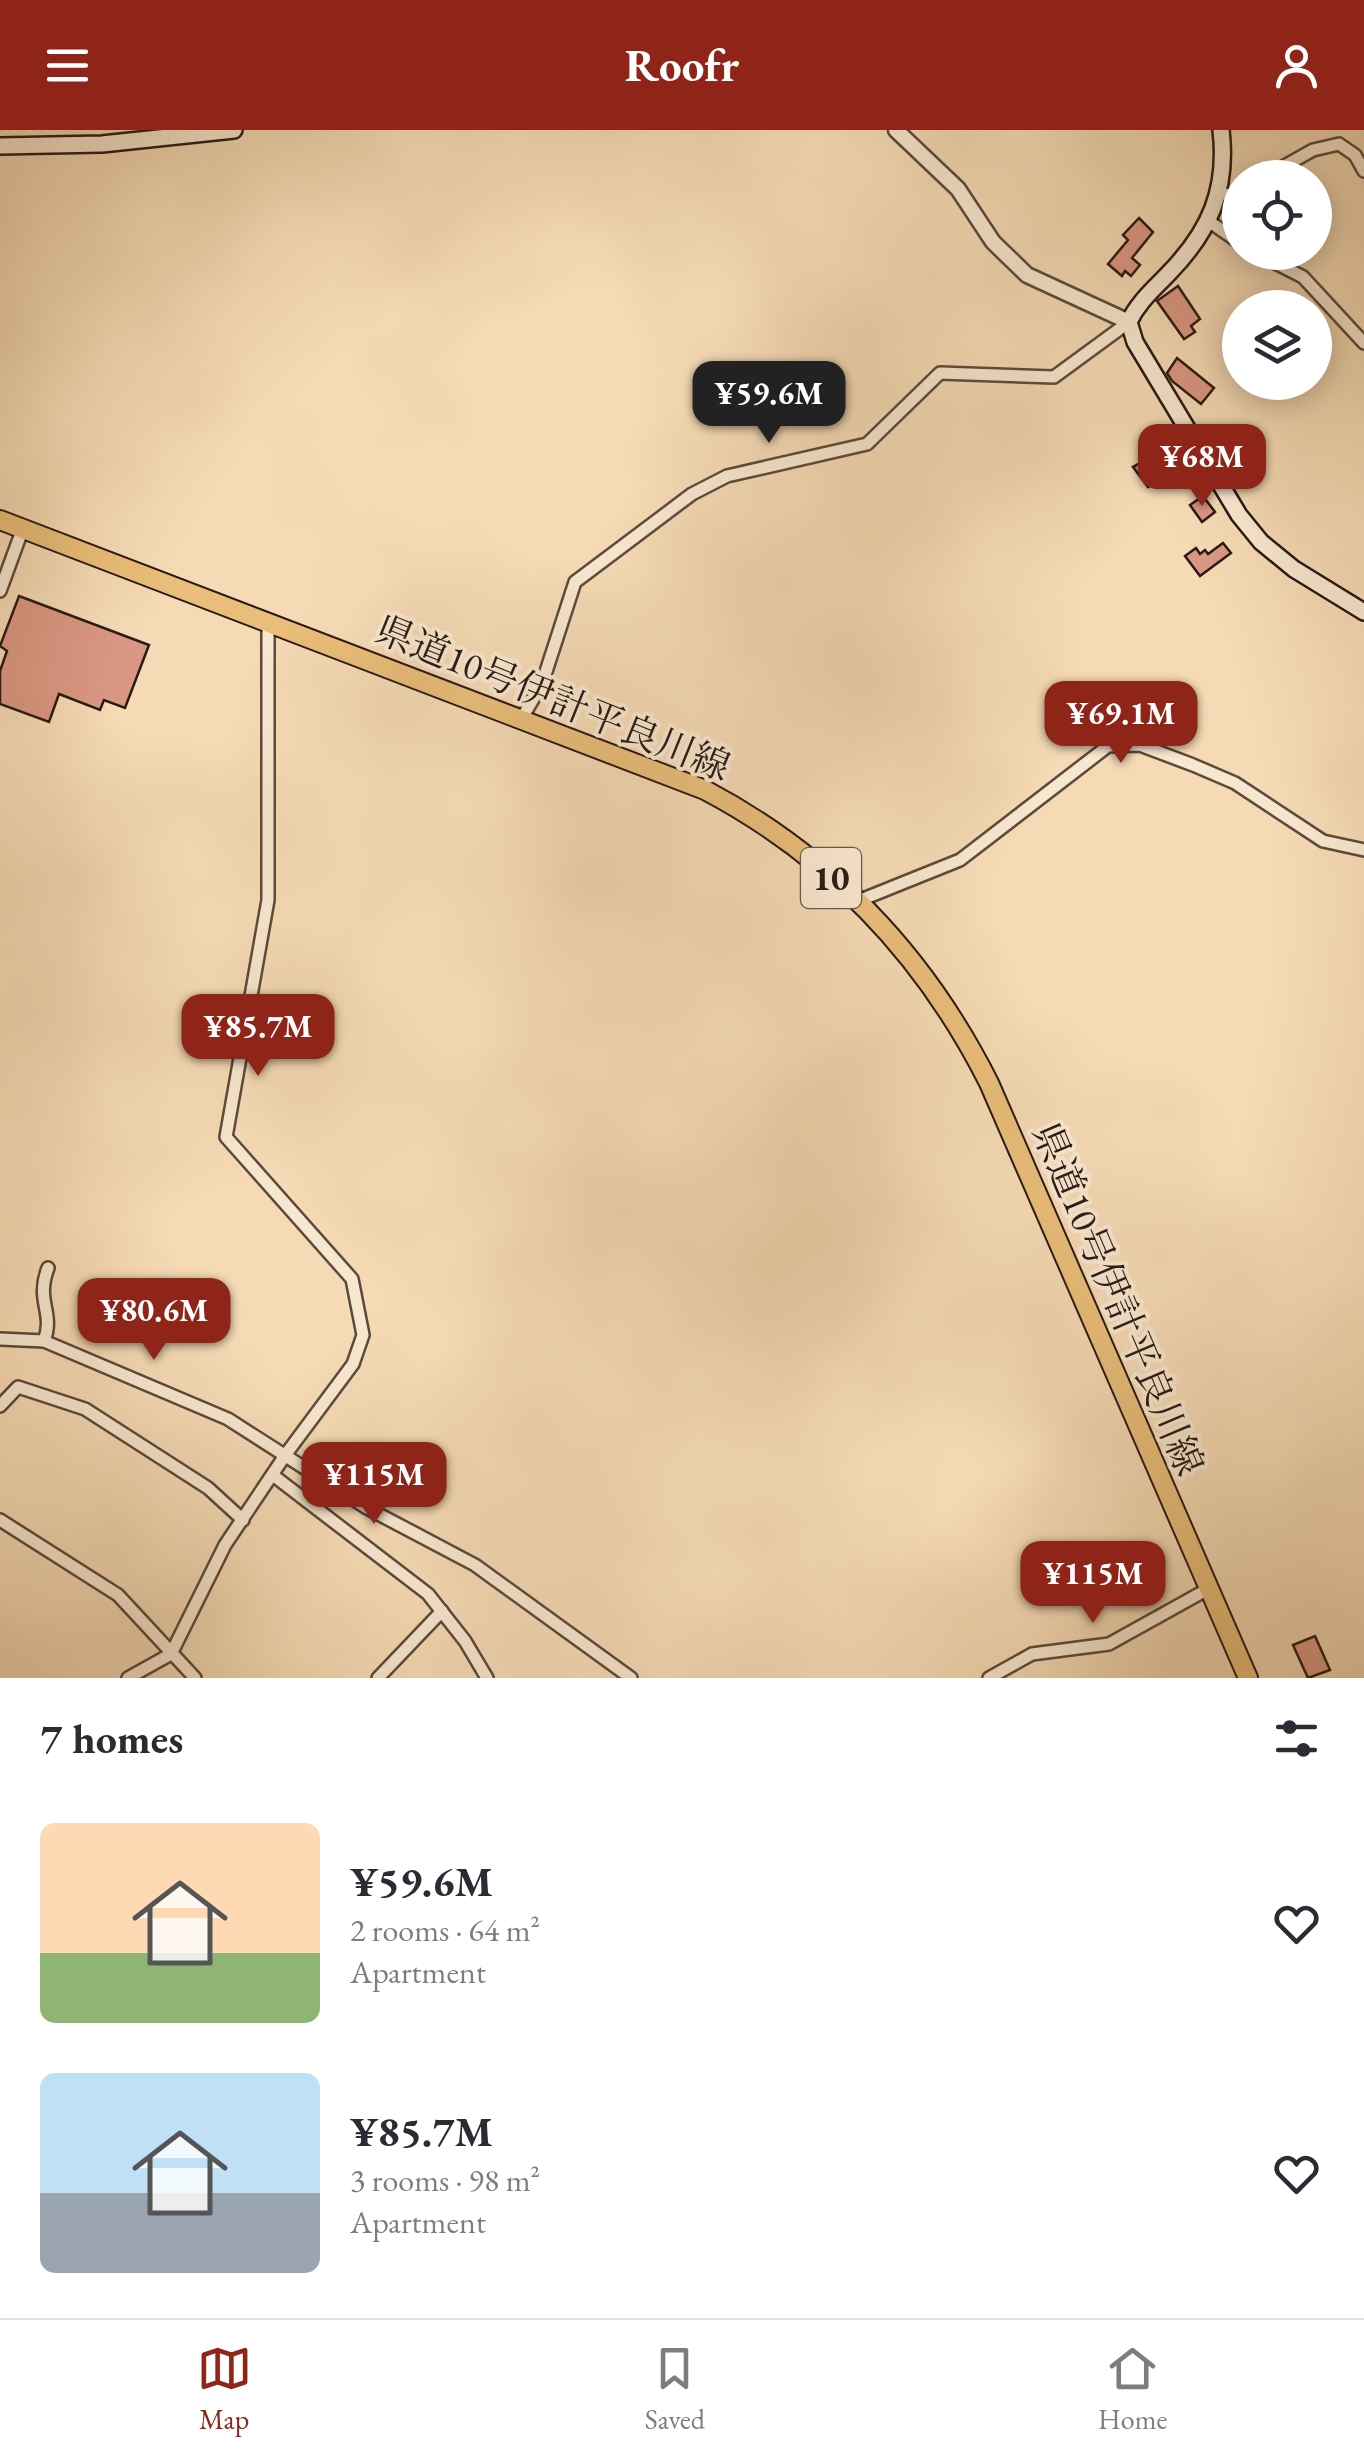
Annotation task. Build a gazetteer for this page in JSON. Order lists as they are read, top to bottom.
{
  "streets": {
    "main road": ["県道10号伊計平良川線", "10"]
  },
  "page": {
    "header": "Roofr",
    "price": [
      "¥59.6M",
      "¥68M",
      "¥69.1M",
      "¥85.7M",
      "¥80.6M",
      "¥115M",
      "¥115M"
    ],
    "heading": "7 homes",
    "list": [
      {
        "name": "¥59.6M",
        "note": "2 rooms · 64 m² · Apartment"
      },
      {
        "name": "¥85.7M",
        "note": "3 rooms · 98 m² · Apartment"
      }
    ],
    "tabs": ["Map", "Saved", "Home"]
  }
}
